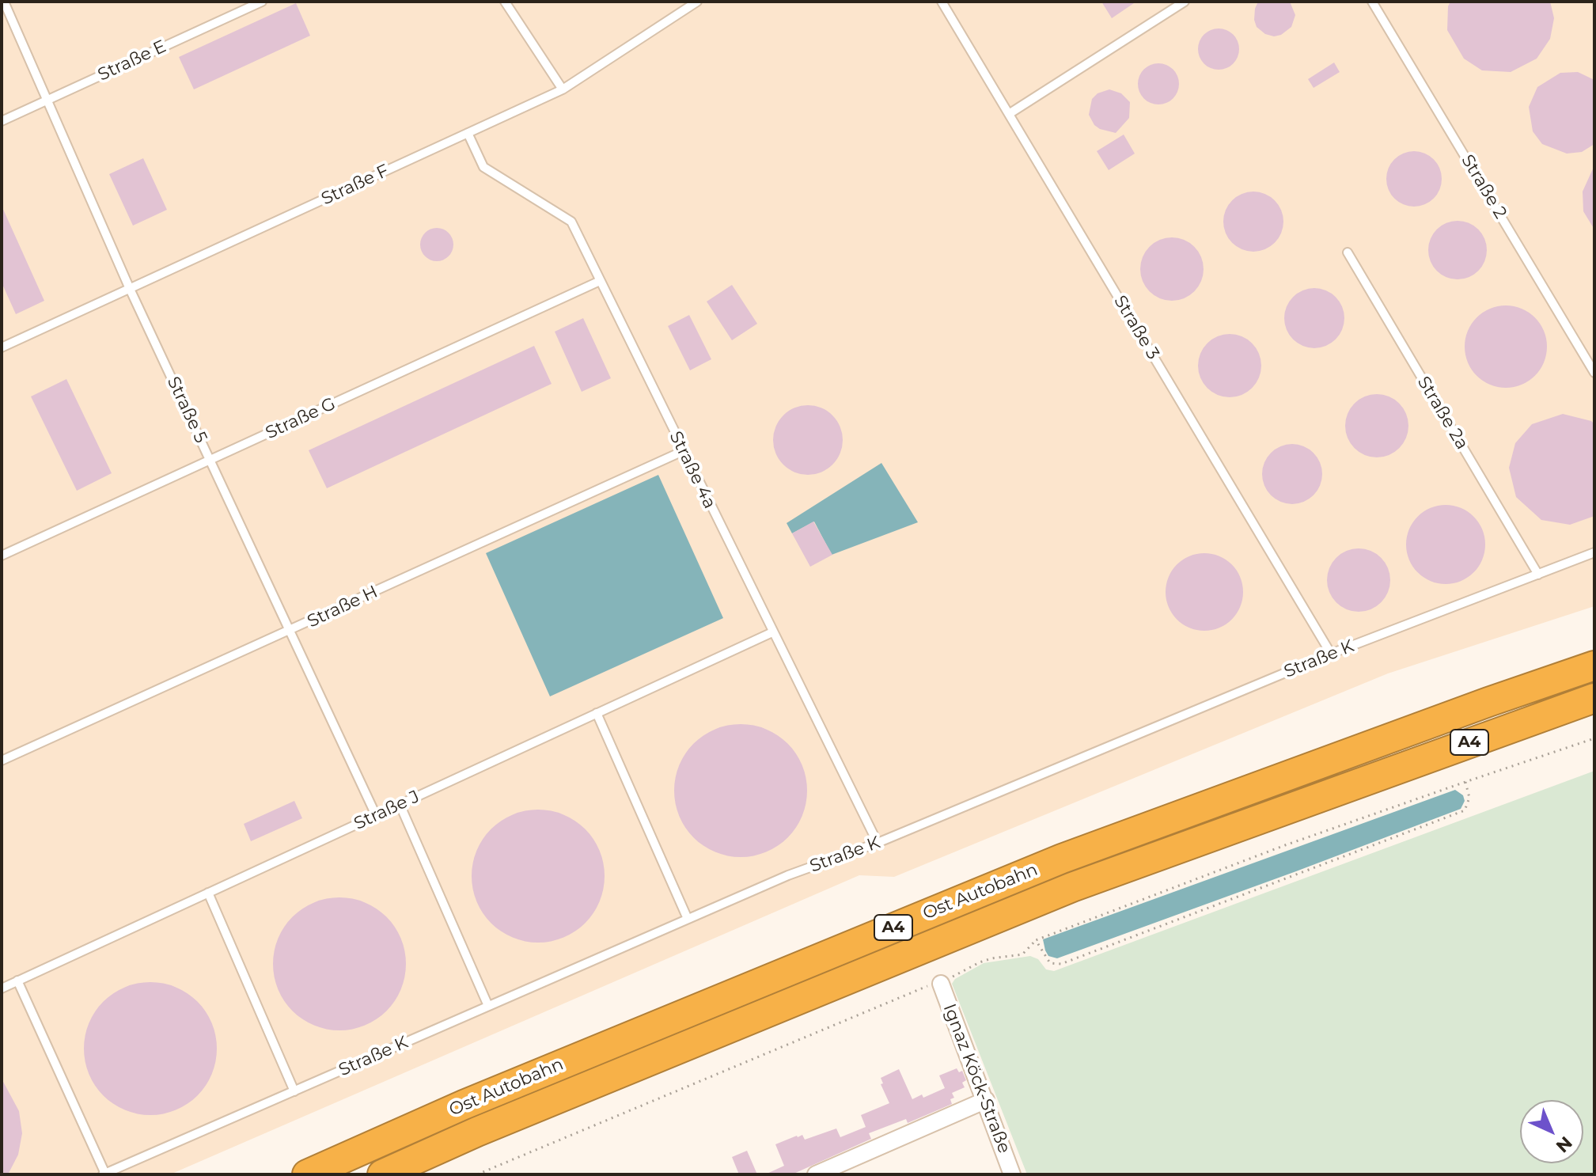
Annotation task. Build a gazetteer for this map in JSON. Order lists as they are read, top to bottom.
{
  "streets": {
    "highway": ["A4", "Ost Autobahn"],
    "street": ["Ignaz Köck-Straße"],
    "lane": [
      "Straße E",
      "Straße F",
      "Straße 2",
      "Straße 3",
      "Straße 5",
      "Straße 2a",
      "Straße G",
      "Straße 4a",
      "Straße H",
      "Straße K",
      "Straße J"
    ]
  },
  "crossings": [
    ["Straße E", "Straße 5"],
    ["Straße F", "Straße 5"],
    ["Straße F", "Straße 4a"],
    ["Straße 3", "Straße K"],
    ["Straße 5", "Straße G"],
    ["Straße 5", "Straße H"],
    ["Straße 5", "Straße J"],
    ["Straße 2a", "Straße K"],
    ["Straße G", "Straße 4a"],
    ["Straße 4a", "Straße H"],
    ["Straße 4a", "Straße K"],
    ["Straße 4a", "Straße J"]
  ],
  "north": "bottom right"
}
